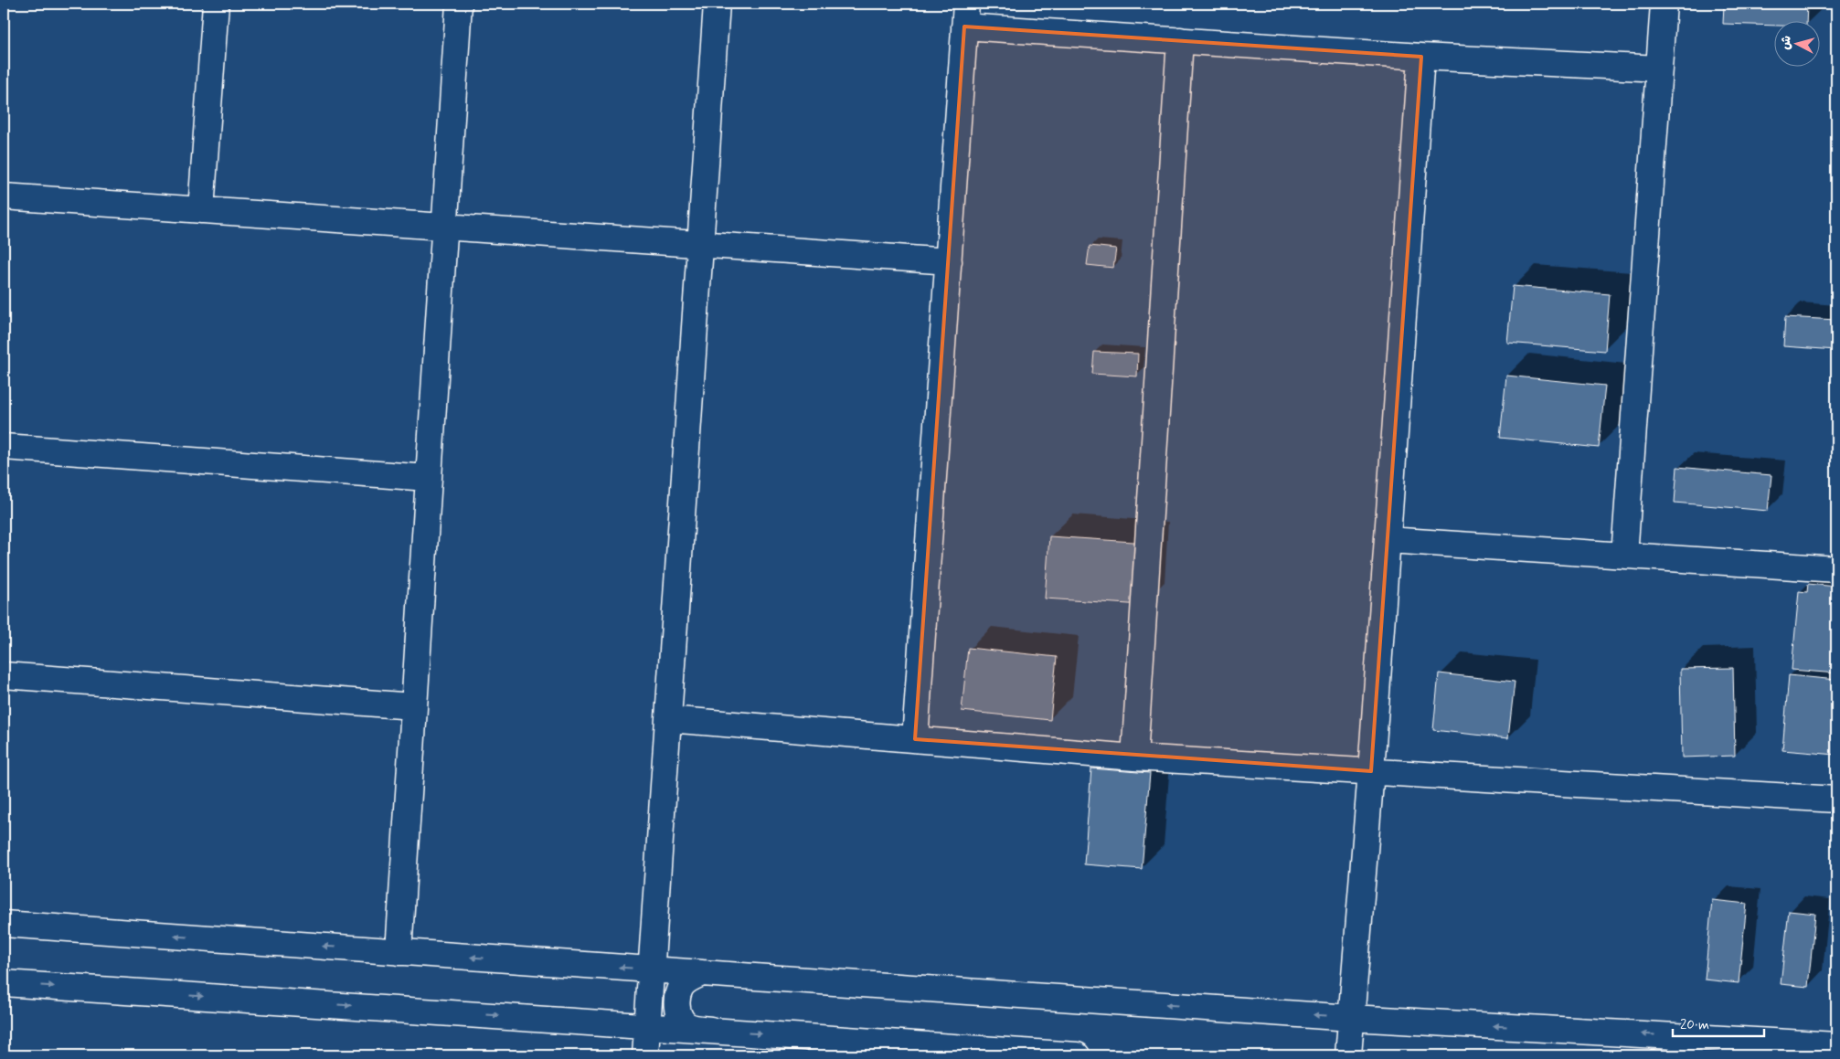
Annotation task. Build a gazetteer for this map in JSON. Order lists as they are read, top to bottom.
{
  "scale_bar": "20 m",
  "north": "left"
}
